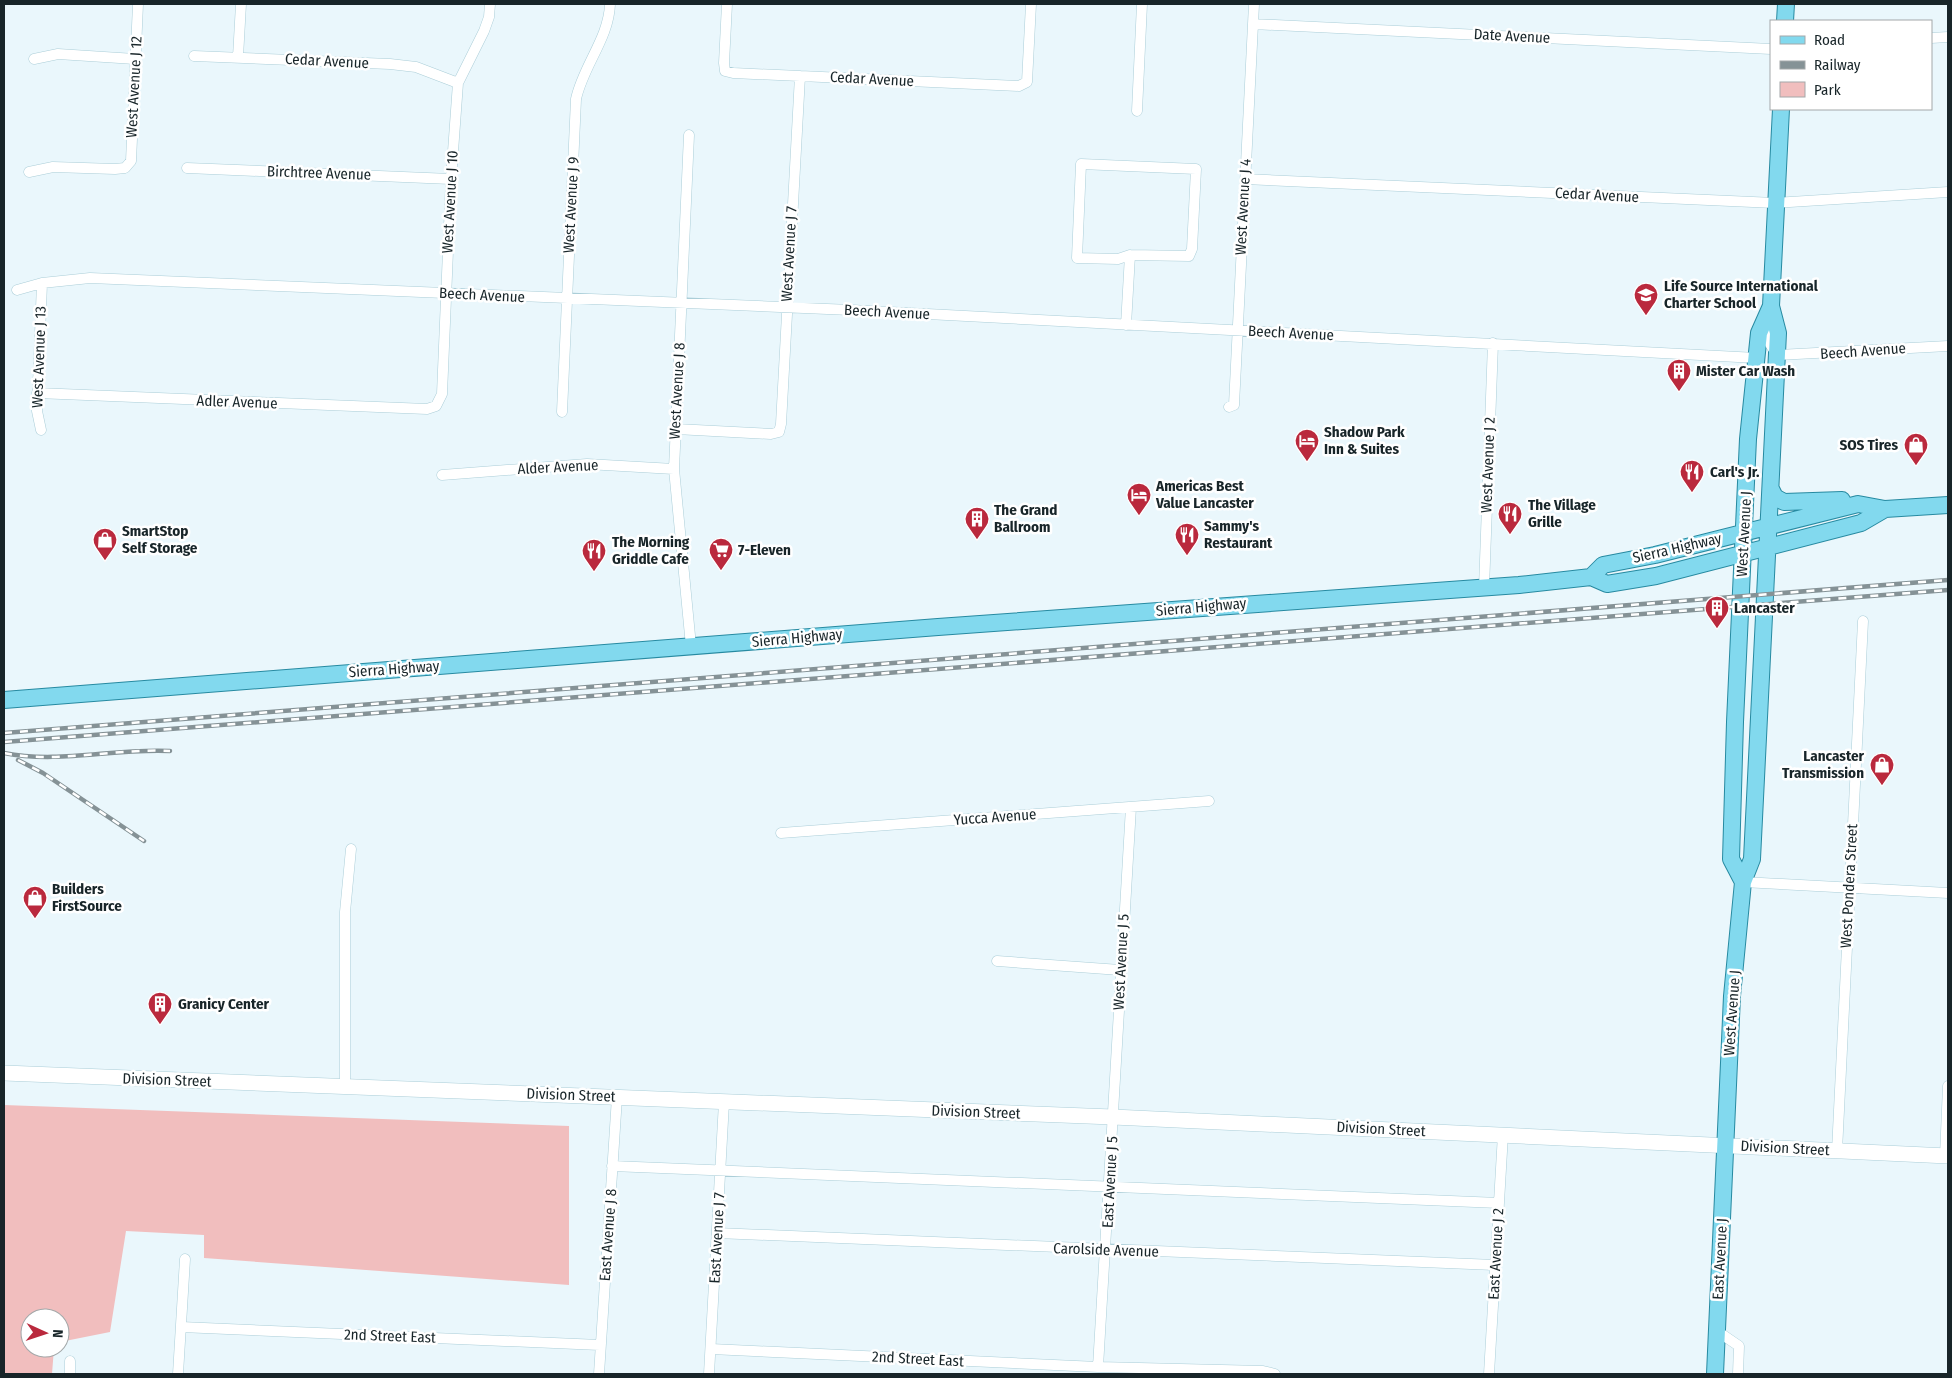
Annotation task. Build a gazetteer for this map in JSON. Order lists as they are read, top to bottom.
{
  "streets": {
    "main road": [
      "West Avenue J",
      "Sierra Highway",
      "Division Street",
      "East Avenue J"
    ],
    "street": [
      "Date Avenue",
      "Cedar Avenue",
      "West Avenue J 12",
      "Birchtree Avenue",
      "West Avenue J 10",
      "West Avenue J 9",
      "West Avenue J 4",
      "West Avenue J 7",
      "Beech Avenue",
      "West Avenue J 13",
      "West Avenue J 8",
      "Adler Avenue",
      "West Avenue J 2",
      "Alder Avenue",
      "Yucca Avenue",
      "West Pondera Street",
      "West Avenue J 5",
      "East Avenue J 5",
      "East Avenue J 8",
      "East Avenue J 7",
      "Carolside Avenue",
      "East Avenue J 2",
      "2nd Street East"
    ]
  },
  "crossings": [
    ["Date Avenue", "West Avenue J 4"],
    ["Cedar Avenue", "West Avenue J 10"],
    ["Cedar Avenue", "West Avenue J 4"],
    ["Cedar Avenue", "West Avenue J 7"],
    ["Cedar Avenue", "West Avenue J"],
    ["Birchtree Avenue", "West Avenue J 10"],
    ["West Avenue J 10", "Beech Avenue"],
    ["West Avenue J 10", "Adler Avenue"],
    ["West Avenue J 9", "Beech Avenue"],
    ["West Avenue J 4", "Beech Avenue"],
    ["West Avenue J 7", "Beech Avenue"],
    ["West Avenue J 7", "West Avenue J 8"],
    ["Beech Avenue", "West Avenue J 13"],
    ["Beech Avenue", "West Avenue J 8"],
    ["Beech Avenue", "West Avenue J 2"],
    ["Beech Avenue", "West Avenue J"],
    ["West Avenue J 13", "Adler Avenue"],
    ["West Avenue J 8", "Alder Avenue"],
    ["West Avenue J 8", "Sierra Highway"],
    ["West Avenue J 2", "Sierra Highway"],
    ["West Avenue J", "Sierra Highway"],
    ["West Avenue J", "Division Street"],
    ["West Avenue J", "East Avenue J"],
    ["Yucca Avenue", "West Avenue J 5"],
    ["West Pondera Street", "Division Street"],
    ["West Avenue J 5", "Division Street"],
    ["West Avenue J 5", "East Avenue J 5"],
    ["Division Street", "East Avenue J 5"],
    ["Division Street", "East Avenue J 8"],
    ["Division Street", "East Avenue J 7"],
    ["Division Street", "East Avenue J 2"],
    ["Division Street", "East Avenue J"],
    ["East Avenue J 5", "Carolside Avenue"],
    ["East Avenue J 5", "2nd Street East"],
    ["East Avenue J 8", "2nd Street East"],
    ["East Avenue J 7", "Carolside Avenue"],
    ["East Avenue J 7", "2nd Street East"],
    ["Carolside Avenue", "East Avenue J 2"]
  ],
  "places": {
    "school or university": ["Life Source International Charter School"],
    "building": [
      "Mister Car Wash",
      "The Grand Ballroom",
      "Lancaster",
      "Granicy Center"
    ],
    "hotel": ["Shadow Park Inn & Suites", "Americas Best Value Lancaster"],
    "shop": [
      "SOS Tires",
      "SmartStop Self Storage",
      "Lancaster Transmission",
      "Builders FirstSource"
    ],
    "restaurant": [
      "Carl's Jr.",
      "The Village Grille",
      "Sammy's Restaurant",
      "The Morning Griddle Cafe"
    ],
    "supermarket": ["7-Eleven"]
  },
  "legend": ["Road", "Railway", "Park"],
  "north": "right"
}
